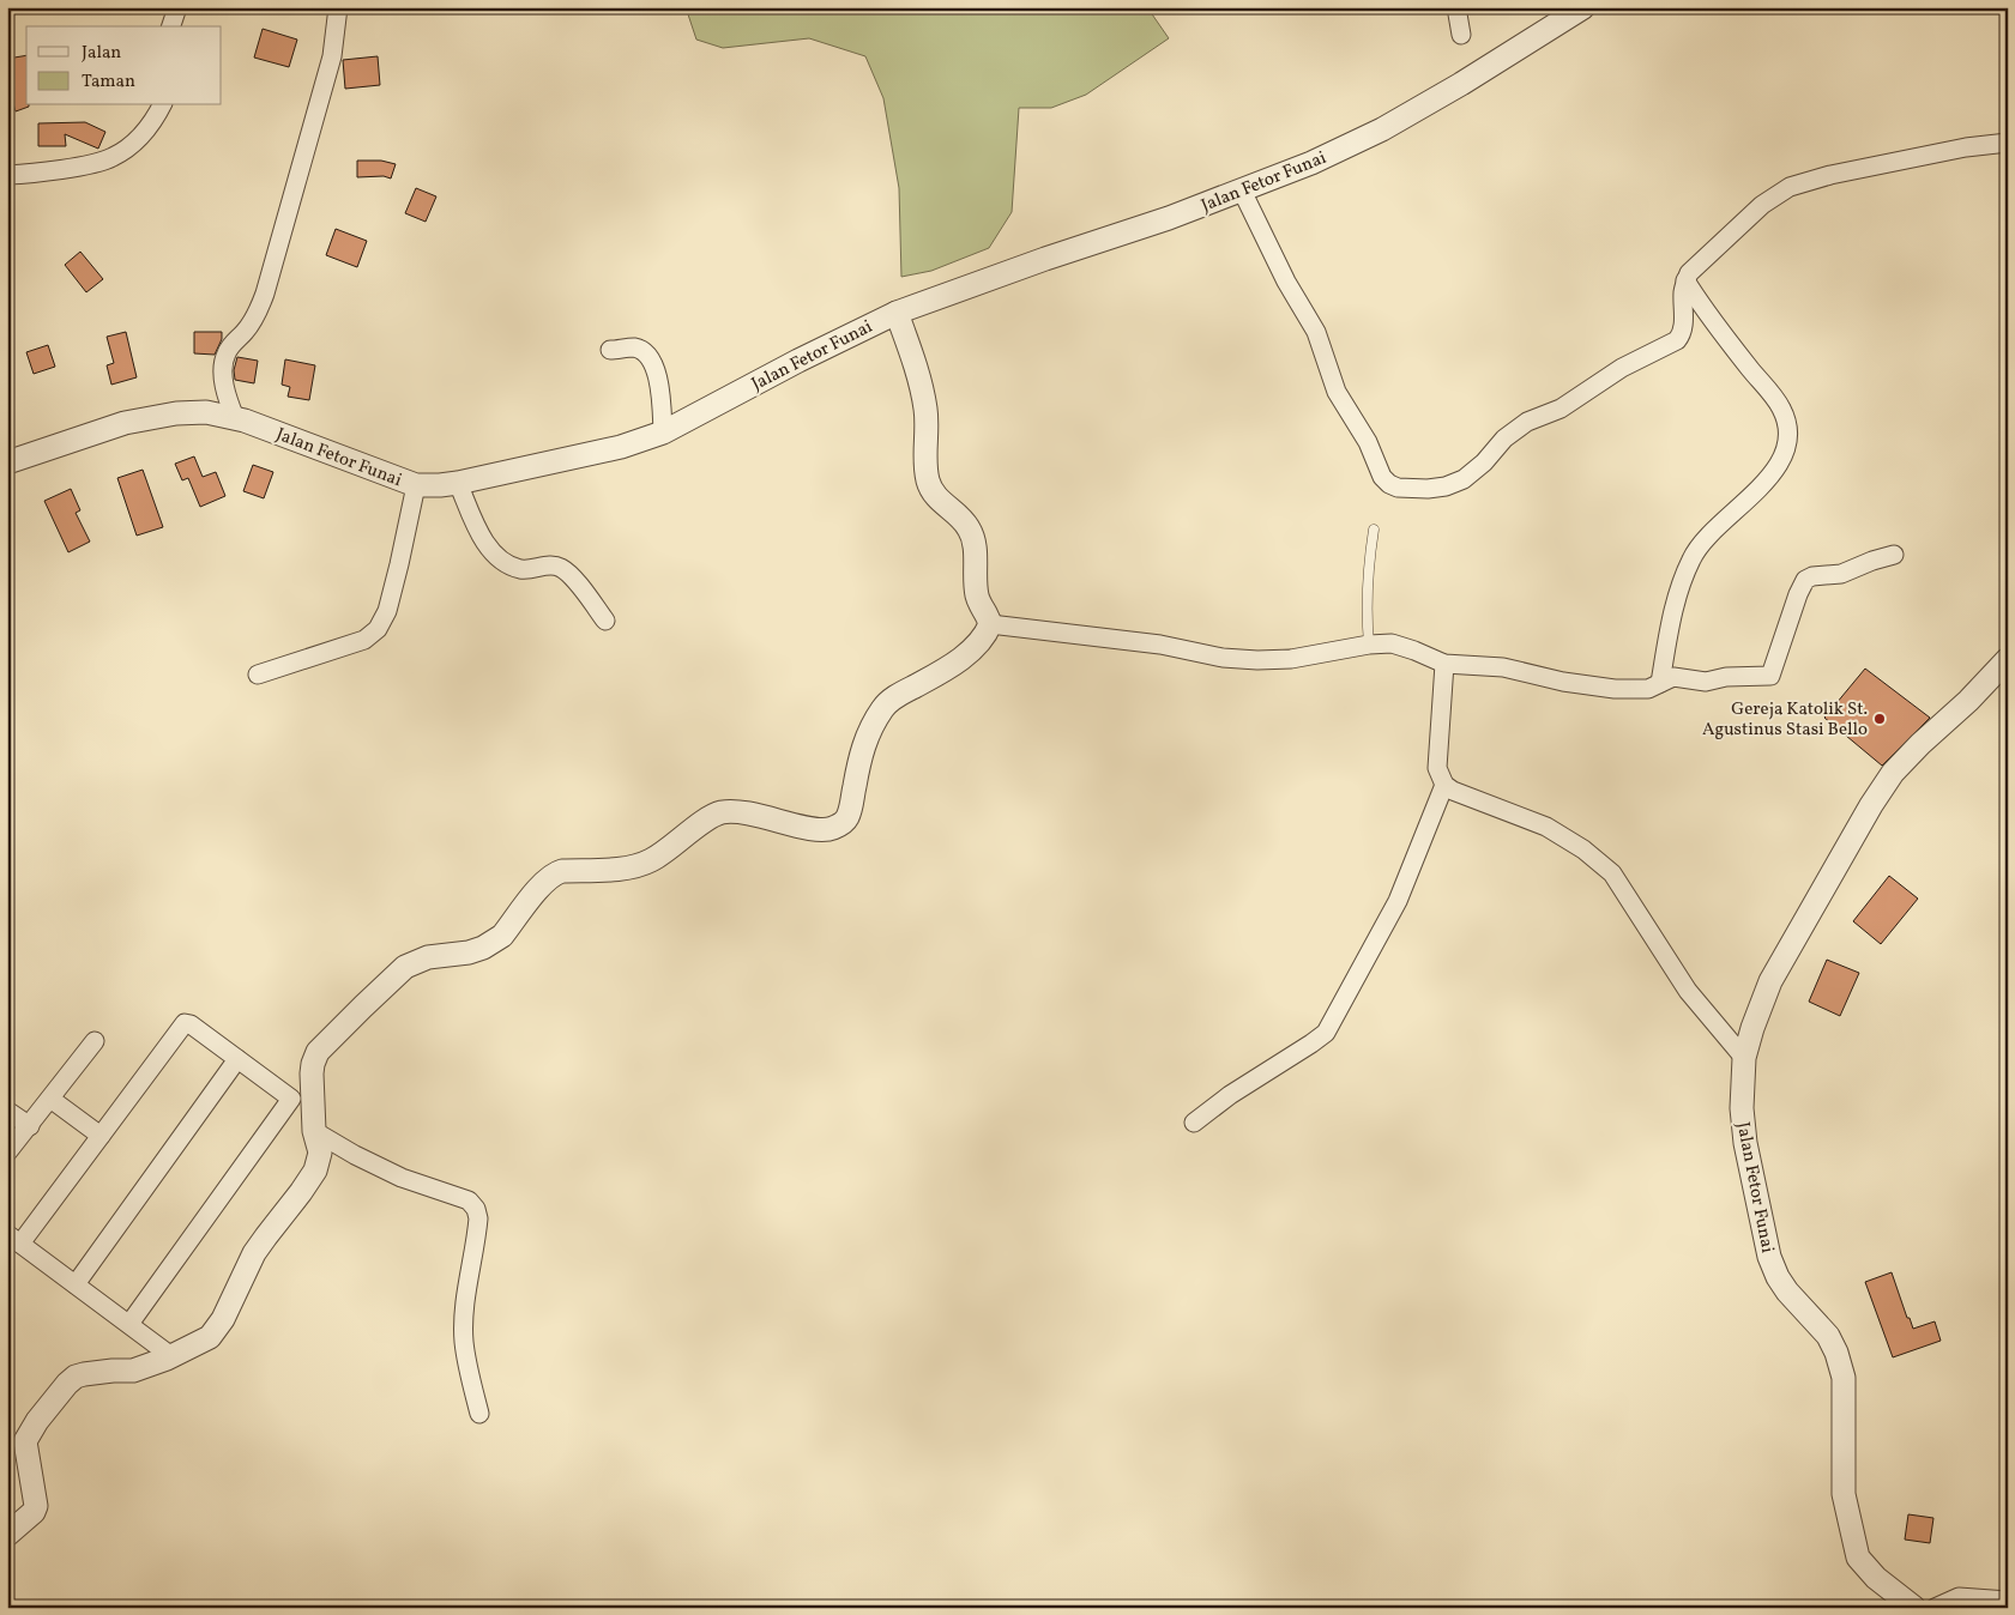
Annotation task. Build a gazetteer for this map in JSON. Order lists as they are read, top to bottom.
{
  "streets": {
    "street": ["Jalan Fetor Funai"]
  },
  "places": ["Gereja Katolik St. Agustinus Stasi Bello"],
  "legend": ["Jalan", "Taman"]
}
